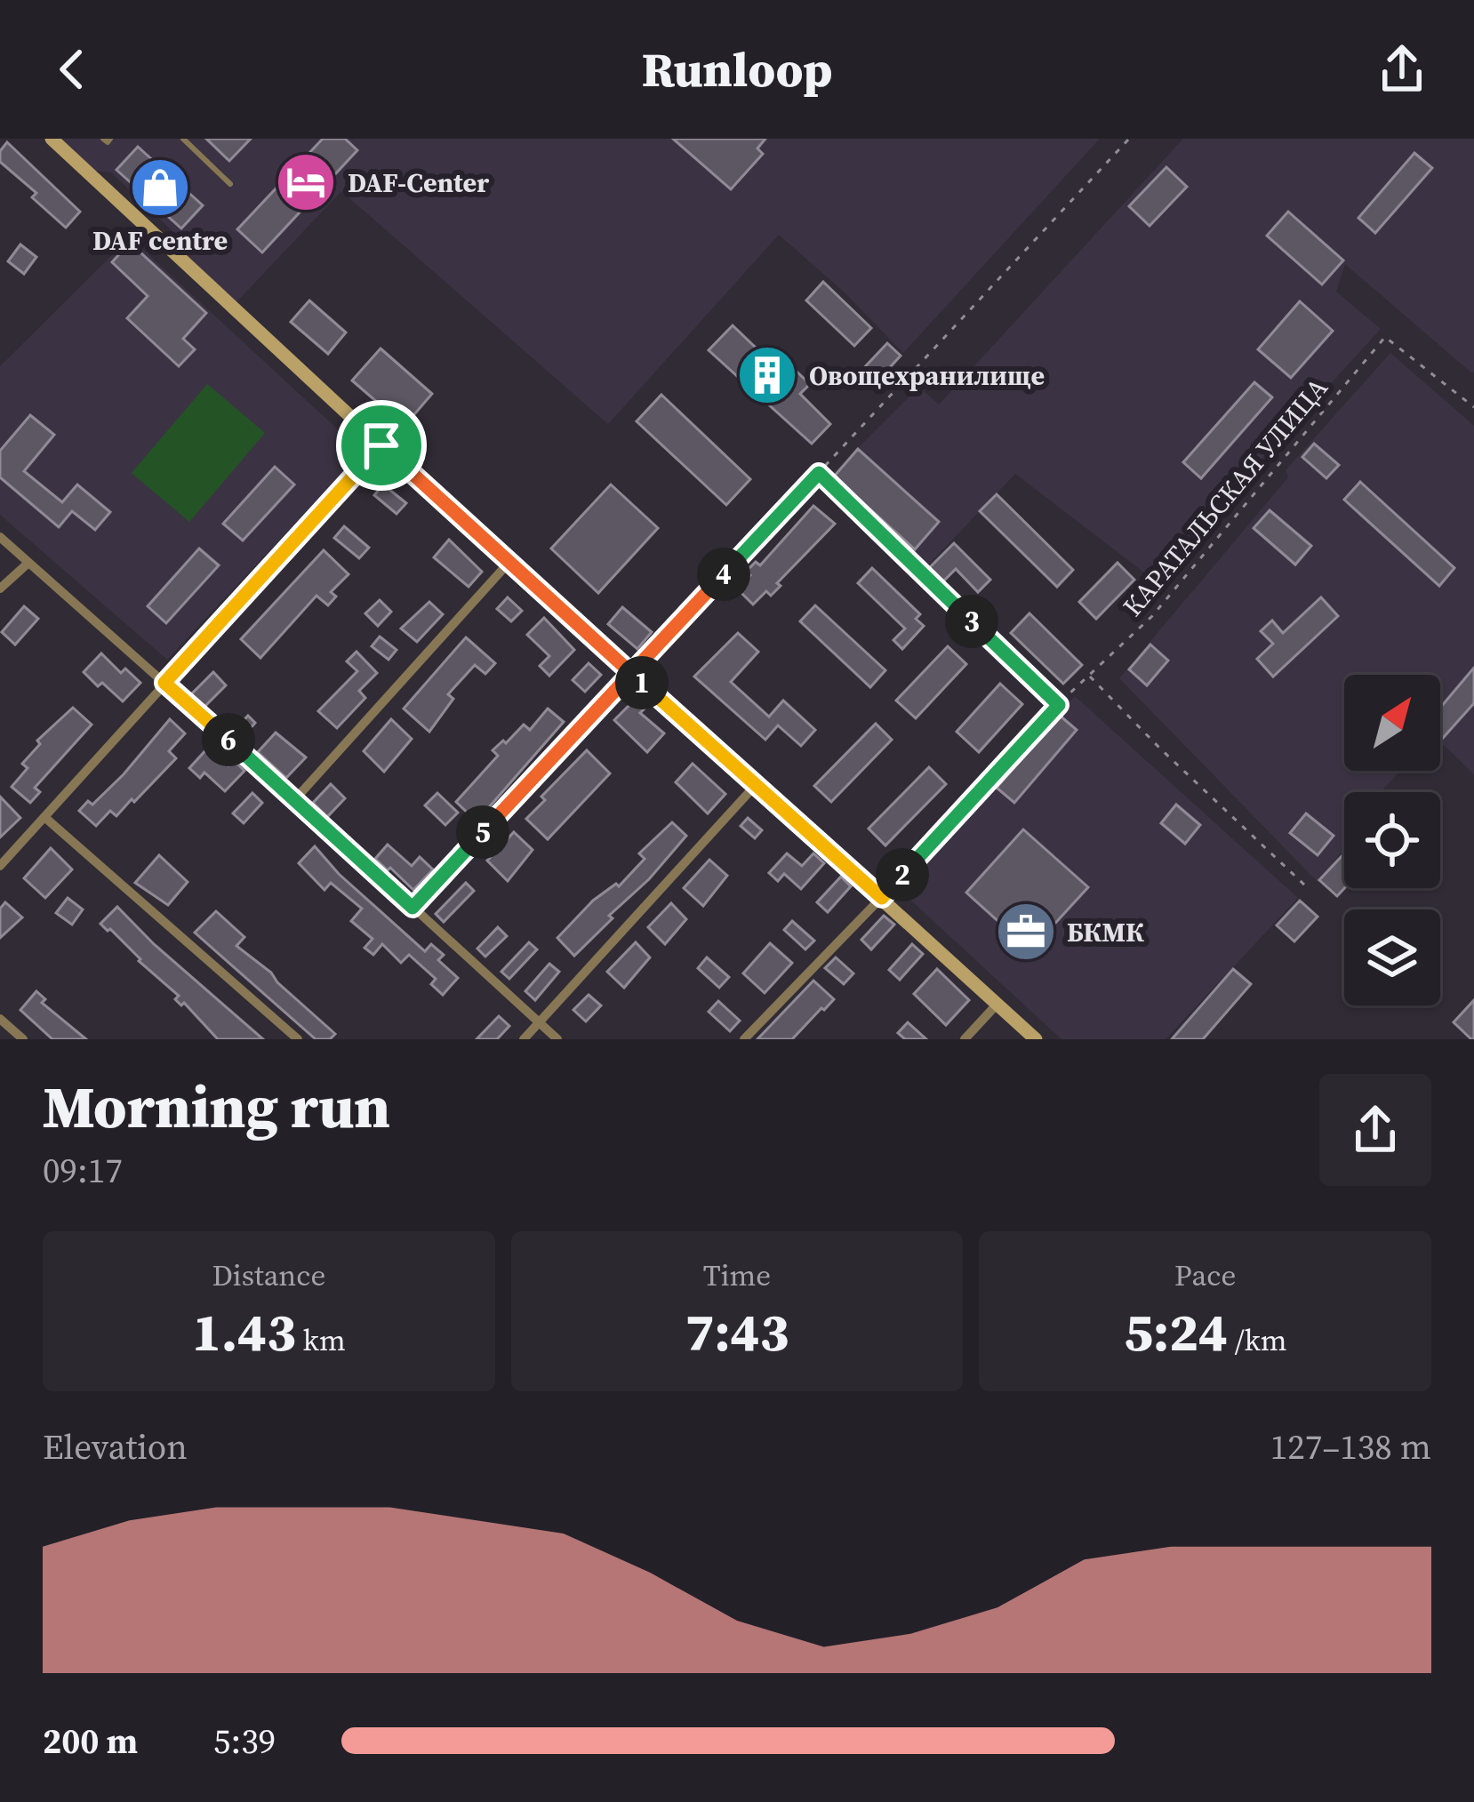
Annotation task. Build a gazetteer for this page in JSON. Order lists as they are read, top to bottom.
{
  "streets": {
    "path": ["КАРАТАЛЬСКАЯ УЛИЦА"]
  },
  "places": {
    "hotel": ["DAF-Center"],
    "shop": ["DAF centre"],
    "building": ["Овощехранилище"],
    "office": ["БКМК"]
  },
  "north": "top right",
  "page": {
    "header": "Runloop",
    "pins": [
      "4",
      "3",
      "1",
      "6",
      "5",
      "2"
    ],
    "heading": ["Morning run", "09:17"],
    "stats": [
      ["Distance", "1.43 km"],
      ["Time", "7:43"],
      ["Pace", "5:24 /km"]
    ],
    "chart": ["Elevation", "127–138 m"],
    "list": [
      {
        "name": "200 m",
        "note": "5:39"
      }
    ]
  }
}
